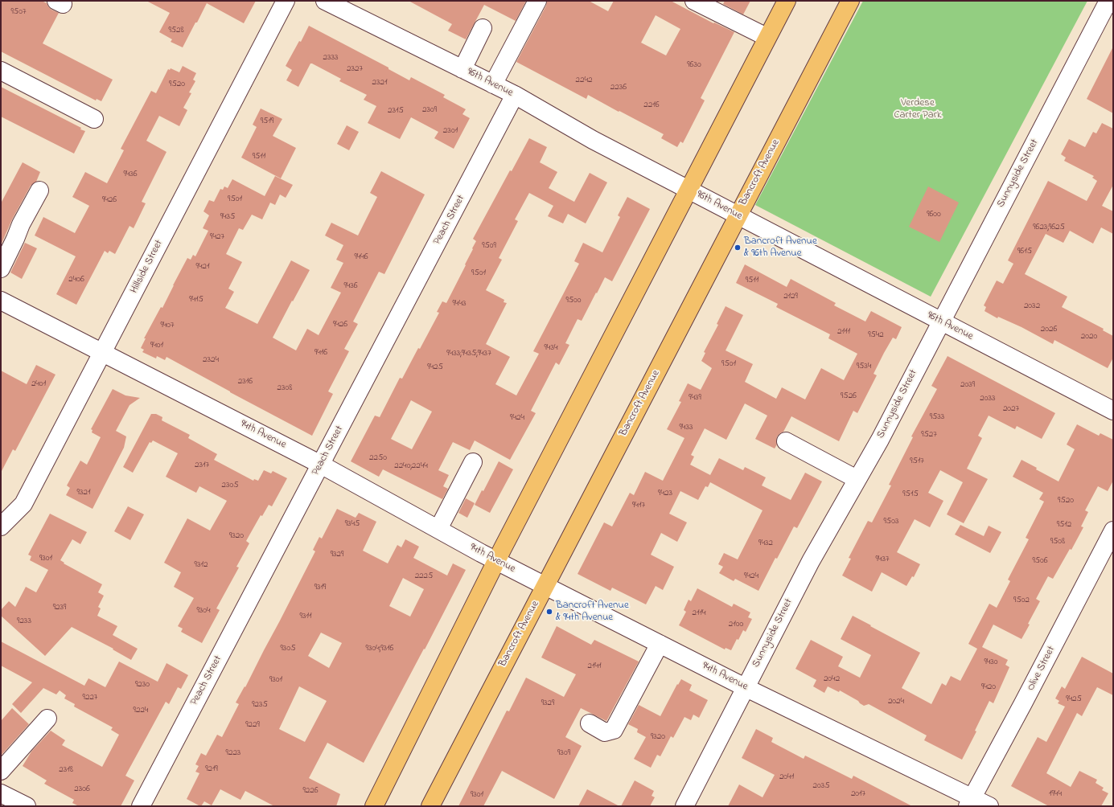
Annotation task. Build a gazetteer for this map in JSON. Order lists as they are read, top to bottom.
{
  "streets": {
    "main road": ["Bancroft Avenue"],
    "street": [
      "96th Avenue",
      "Sunnyside Street",
      "Peach Street",
      "Hillside Street",
      "94th Avenue",
      "Olive Street"
    ]
  },
  "crossings": [
    ["96th Avenue", "Bancroft Avenue"],
    ["96th Avenue", "Sunnyside Street"],
    ["96th Avenue", "Peach Street"],
    ["Bancroft Avenue", "94th Avenue"],
    ["Sunnyside Street", "94th Avenue"],
    ["Peach Street", "94th Avenue"],
    ["Hillside Street", "94th Avenue"],
    ["94th Avenue", "Olive Street"]
  ],
  "parks": ["Verdese Carter Park"],
  "places": ["Bancroft Avenue & 96th Avenue", "Bancroft Avenue & 94th Avenue"],
  "house_numbers": [
    "9507",
    "9528",
    "2333",
    "9630",
    "2327",
    "2242",
    "2321",
    "9520",
    "2236",
    "2216",
    "2309",
    "2315",
    "9519",
    "2301",
    "9511",
    "9436",
    "9501",
    "9426",
    "9600",
    "9435",
    "9623;9625",
    "9427",
    "9509",
    "9615",
    "9446",
    "9421",
    "9501",
    "2406",
    "9511",
    "9436",
    "2129",
    "9415",
    "9500",
    "9443",
    "2032",
    "9426",
    "9407",
    "2026",
    "2111",
    "9542",
    "2020",
    "9401",
    "9434",
    "9416",
    "9433;9435;9437",
    "2324",
    "9501",
    "9534",
    "9425",
    "2316",
    "2401",
    "2039",
    "2308",
    "9526",
    "9439",
    "2033",
    "2027",
    "9533",
    "9424",
    "9433",
    "9527",
    "2250",
    "9517",
    "2317",
    "2240;2244",
    "2305",
    "9321",
    "9423",
    "9515",
    "9520",
    "9417",
    "9503",
    "9345",
    "9512",
    "9320",
    "9508",
    "9432",
    "9329",
    "9301",
    "9437",
    "9506",
    "9312",
    "2225",
    "9424",
    "9319",
    "9502",
    "9239",
    "9304",
    "2114",
    "9311",
    "9233",
    "2100",
    "9305",
    "9304;9316",
    "9430",
    "2141",
    "2042",
    "9301",
    "9230",
    "9420",
    "9227",
    "9425",
    "2024",
    "9329",
    "9235",
    "9224",
    "9229",
    "9320",
    "9223",
    "9309",
    "9219",
    "2318",
    "2041",
    "2035",
    "2306",
    "9226",
    "2017",
    "1944",
    "9301"
  ]
}
